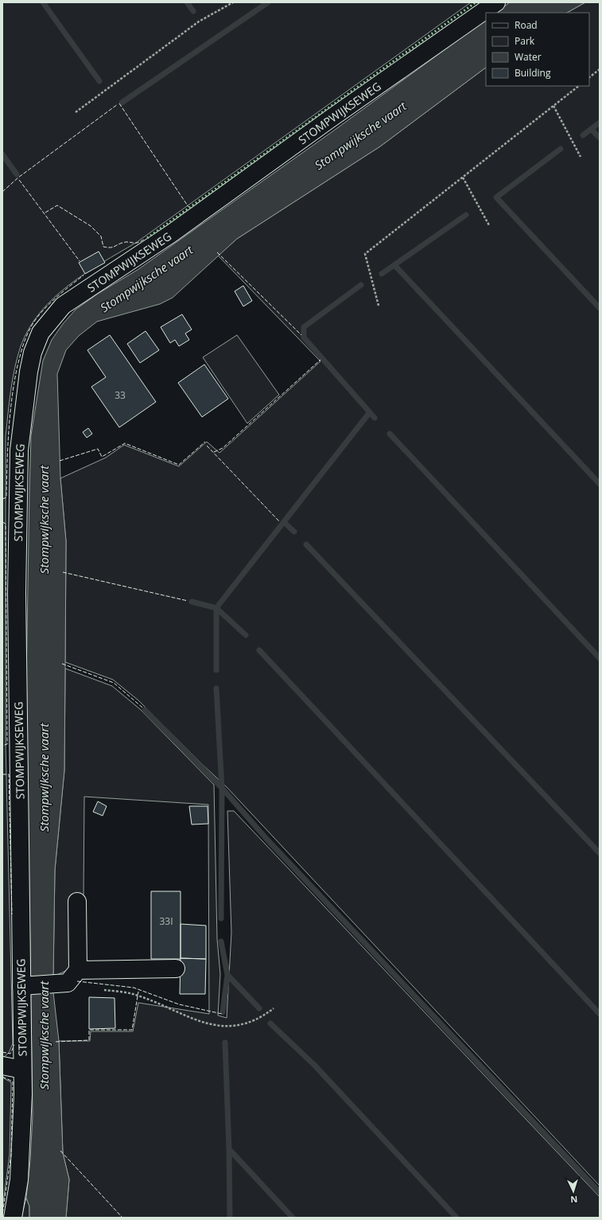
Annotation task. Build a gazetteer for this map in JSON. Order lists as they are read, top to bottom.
{
  "streets": {
    "street": ["STOMPWIJKSEWEG"]
  },
  "water": ["Stompwijksche vaart"],
  "house_numbers": ["33", "33I"],
  "legend": [
    "Road",
    "Park",
    "Water",
    "Building"
  ],
  "north": "bottom"
}
